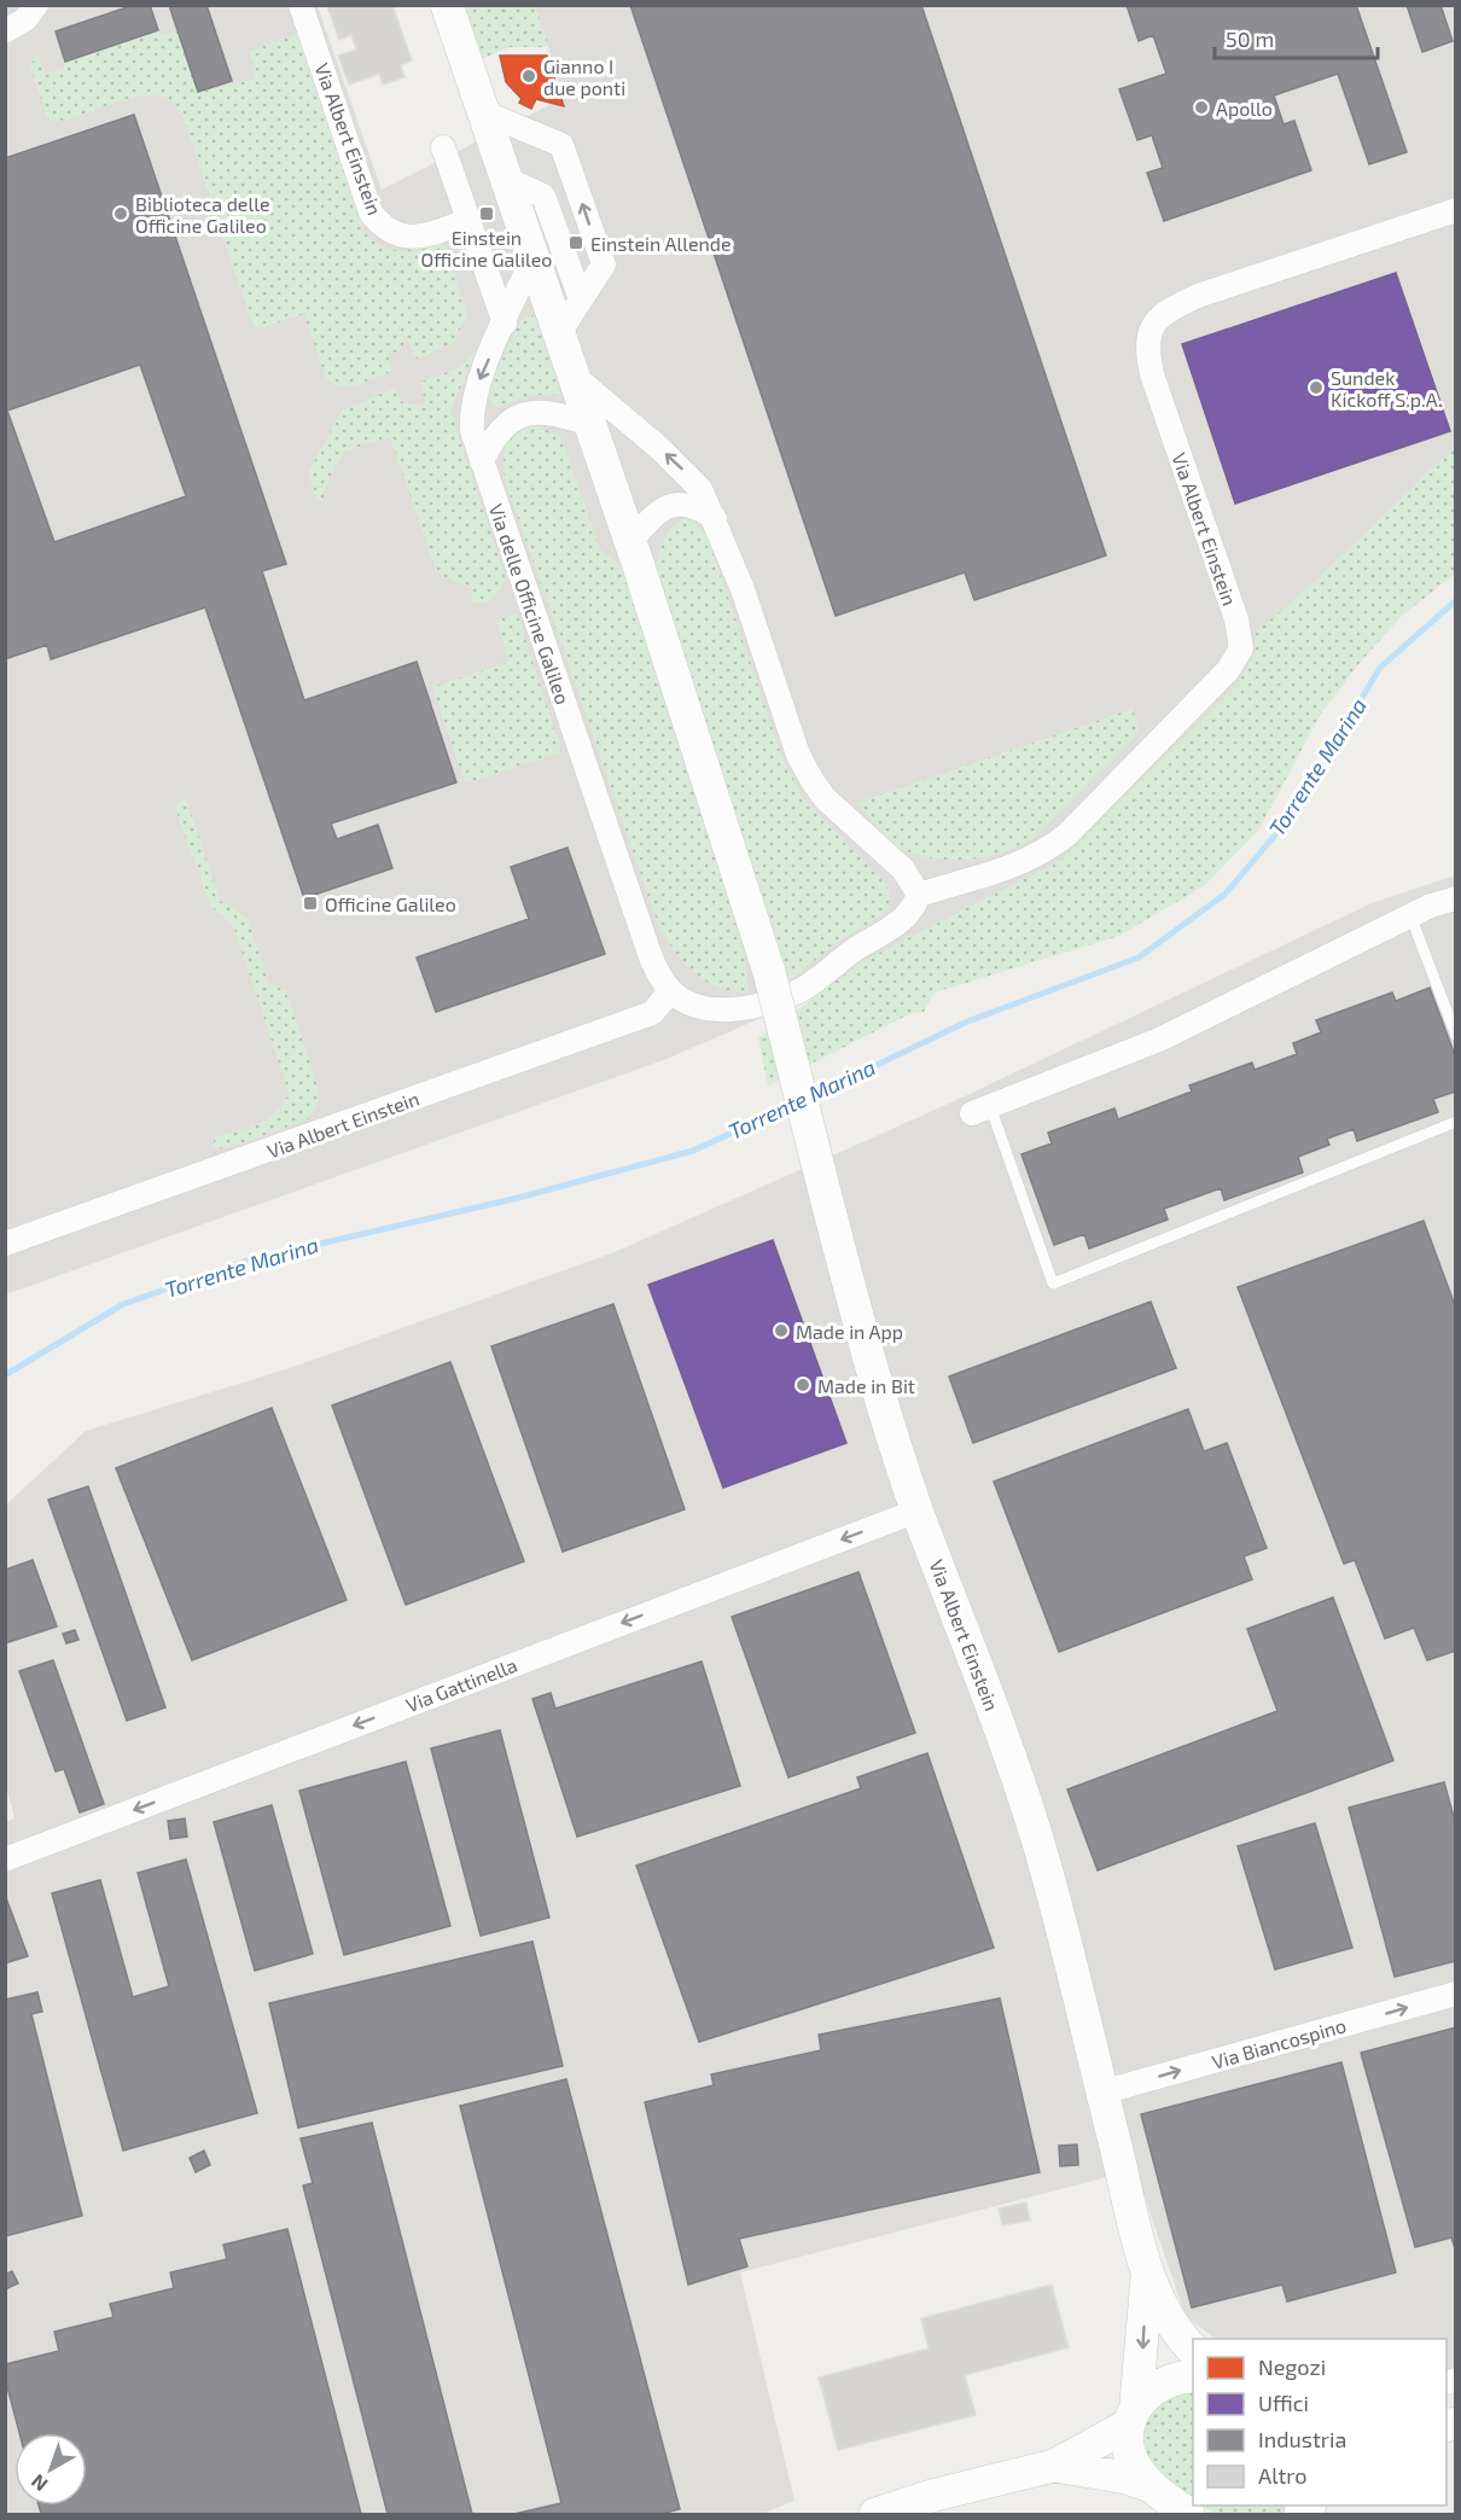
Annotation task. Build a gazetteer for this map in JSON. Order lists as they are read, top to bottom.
{
  "streets": {
    "street": [
      "Via Albert Einstein",
      "Via delle Officine Galileo",
      "Via Gattinella",
      "Via Biancospino"
    ]
  },
  "crossings": [
    ["Via Albert Einstein", "Via delle Officine Galileo"],
    ["Via Albert Einstein", "Via Gattinella"],
    ["Via Albert Einstein", "Via Biancospino"]
  ],
  "one_way": ["Via Gattinella", "Via Biancospino"],
  "water": ["Torrente Marina"],
  "places": {
    "other": [
      "Gianno I due ponti",
      "Apollo",
      "Biblioteca delle Officine Galileo",
      "Sundek Kickoff S.p.A.",
      "Made in App",
      "Made in Bit"
    ],
    "transit": ["Einstein Officine Galileo", "Einstein Allende", "Officine Galileo"]
  },
  "legend": [
    "Negozi",
    "Uffici",
    "Industria",
    "Altro"
  ],
  "scale_bar": "50 m",
  "north": "bottom left"
}
